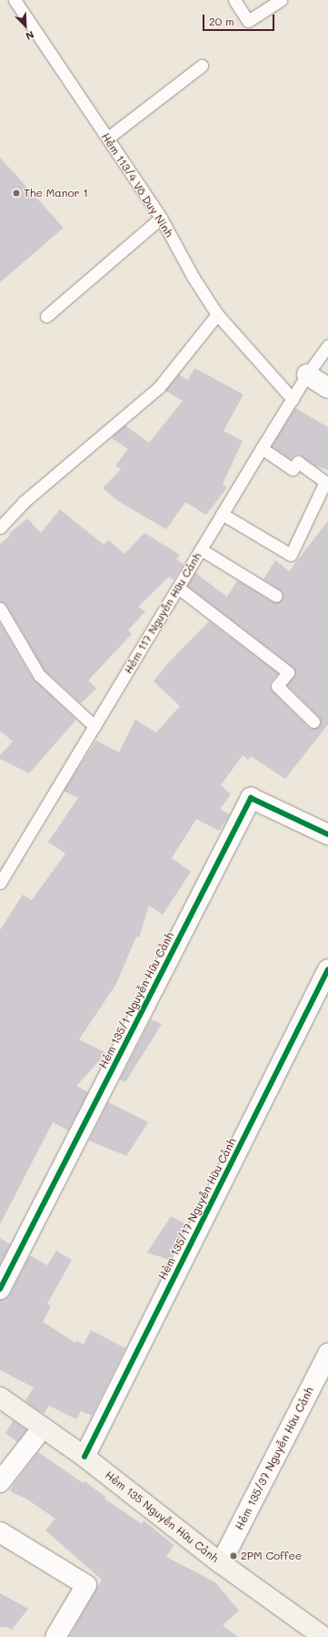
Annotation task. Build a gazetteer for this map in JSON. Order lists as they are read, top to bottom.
{
  "streets": {
    "street": [
      "Hẻm 135/1 Nguyễn Hữu Cảnh",
      "Hẻm 135/17 Nguyễn Hữu Cảnh",
      "Hẻm 135/37 Nguyễn Hữu Cảnh",
      "Hẻm 135 Nguyễn Hữu Cảnh"
    ],
    "lane": ["Hẻm 113/4 Võ Duy Ninh", "Hẻm 117 Nguyễn Hữu Cảnh"]
  },
  "crossings": [
    ["Hẻm 113/4 Võ Duy Ninh", "Hẻm 117 Nguyễn Hữu Cảnh"],
    ["Hẻm 135/17 Nguyễn Hữu Cảnh", "Hẻm 135 Nguyễn Hữu Cảnh"],
    ["Hẻm 135/37 Nguyễn Hữu Cảnh", "Hẻm 135 Nguyễn Hữu Cảnh"]
  ],
  "places": ["The Manor 1", "2PM Coffee"],
  "scale_bar": "20 m",
  "north": "bottom right"
}
